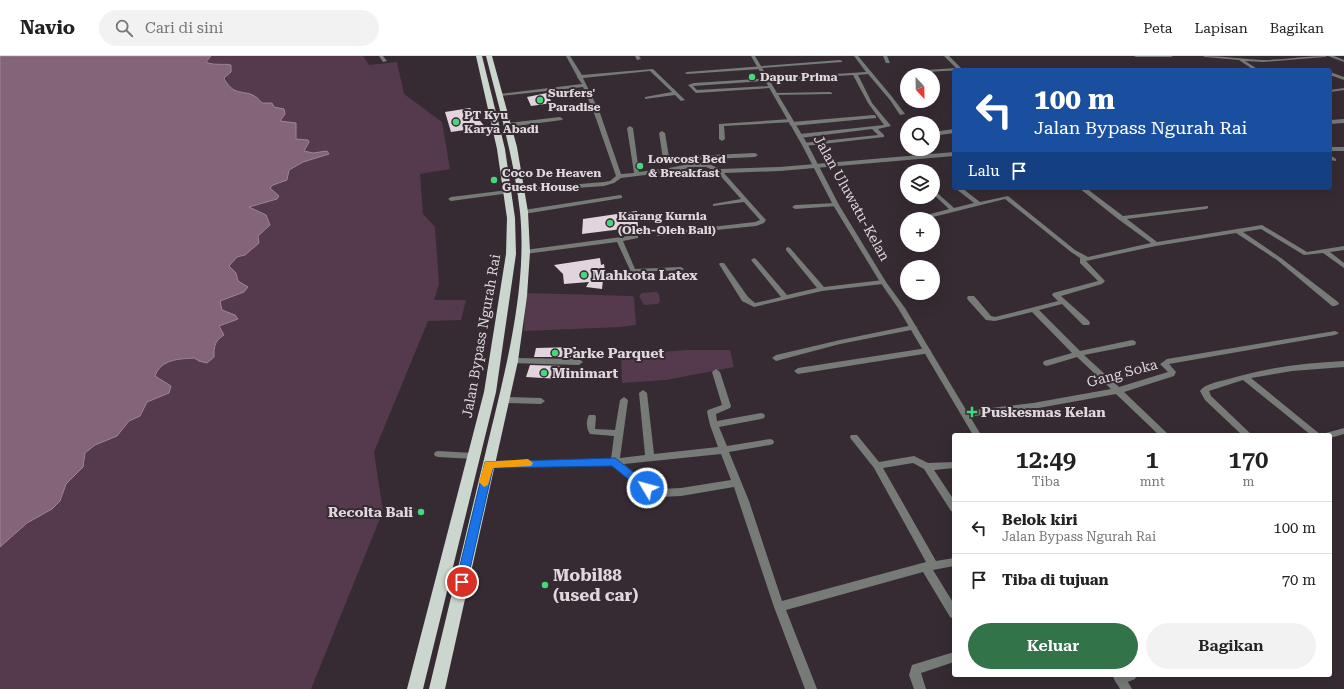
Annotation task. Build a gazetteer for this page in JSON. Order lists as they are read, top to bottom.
{
  "streets": {
    "highway": ["Jalan Bypass Ngurah Rai"],
    "street": ["Jalan Uluwatu-Kelan", "Gang Soka"]
  },
  "crossings": [
    ["Jalan Uluwatu-Kelan", "Gang Soka"]
  ],
  "places": {
    "other": [
      "Dapur Prima",
      "Surfers' Paradise",
      "PT Kyu Karya Abadi",
      "Lowcost Bed & Breakfast",
      "Coco De Heaven Guest House",
      "Karang Kurnia (Oleh-Oleh Bali)",
      "Mahkota Latex",
      "Parke Parquet",
      "Minimart",
      "Recolta Bali",
      "Mobil88 (used car)"
    ],
    "health": ["Puskesmas Kelan"]
  },
  "north": "bottom",
  "page": {
    "header": "Navio",
    "search": "Cari di sini",
    "nav": ["Peta", "Lapisan", "Bagikan"],
    "map_buttons": ["+", "−"],
    "turn": ["100 m", "Jalan Bypass Ngurah Rai"],
    "then": "Lalu",
    "eta": [
      "12:49",
      "Tiba",
      "1",
      "mnt",
      "170",
      "m"
    ],
    "list": [
      {
        "name": "Belok kiri",
        "note": "Jalan Bypass Ngurah Rai",
        "value": "100 m"
      },
      {
        "name": "Tiba di tujuan",
        "value": "70 m"
      }
    ],
    "buttons": ["Keluar", "Bagikan"]
  }
}
